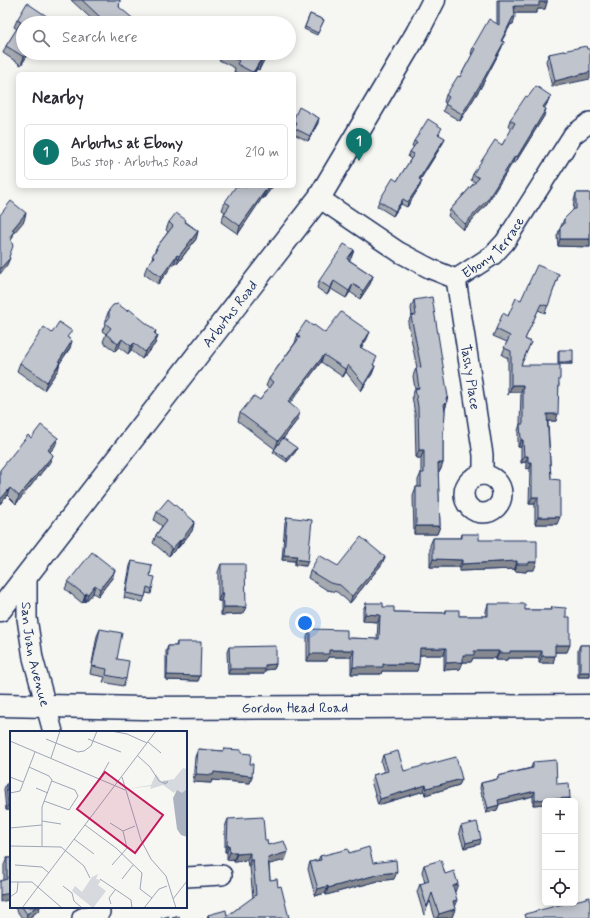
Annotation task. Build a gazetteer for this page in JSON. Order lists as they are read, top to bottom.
{
  "streets": {
    "main road": ["Arbutus Road", "Gordon Head Road"],
    "street": ["Ebony Terrace", "Tashy Place", "San Juan Avenue"]
  },
  "crossings": [
    ["Ebony Terrace", "Arbutus Road"],
    ["Ebony Terrace", "Tashy Place"],
    ["Arbutus Road", "San Juan Avenue"],
    ["San Juan Avenue", "Gordon Head Road"]
  ],
  "page": {
    "search": "Search here",
    "heading": "Nearby",
    "list": [
      {
        "mark": "1",
        "name": "Arbutus at Ebony",
        "note": "Bus stop · Arbutus Road",
        "value": "210 m"
      }
    ],
    "pins": "1",
    "map_buttons": ["+", "−"]
  }
}
